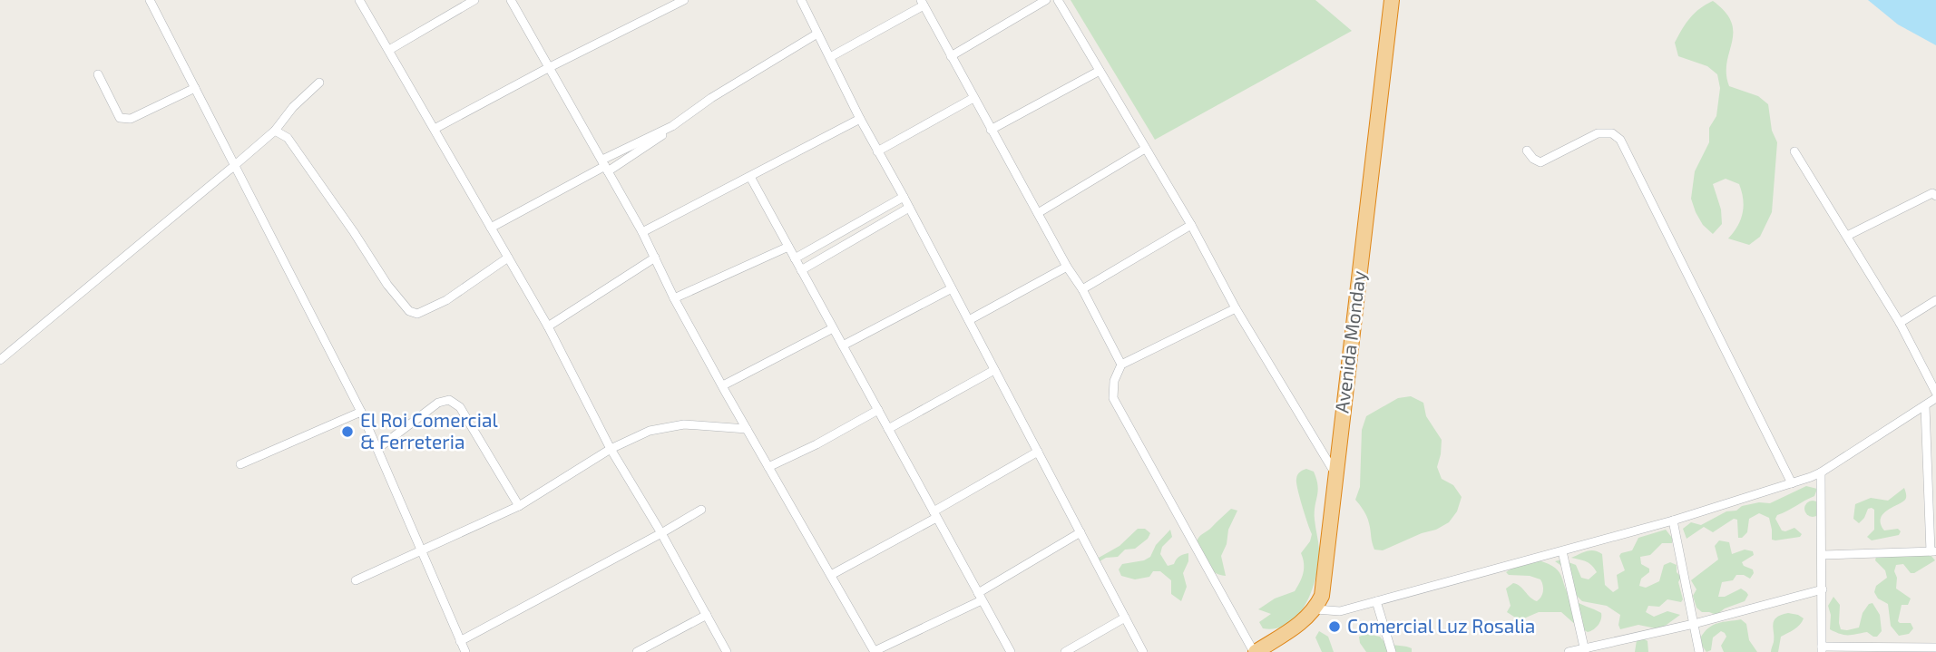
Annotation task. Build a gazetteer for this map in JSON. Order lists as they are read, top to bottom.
{
  "streets": {
    "highway": ["Avenida Monday"]
  },
  "places": ["El Roi Comercial & Ferreteria", "Comercial Luz Rosalia"]
}
